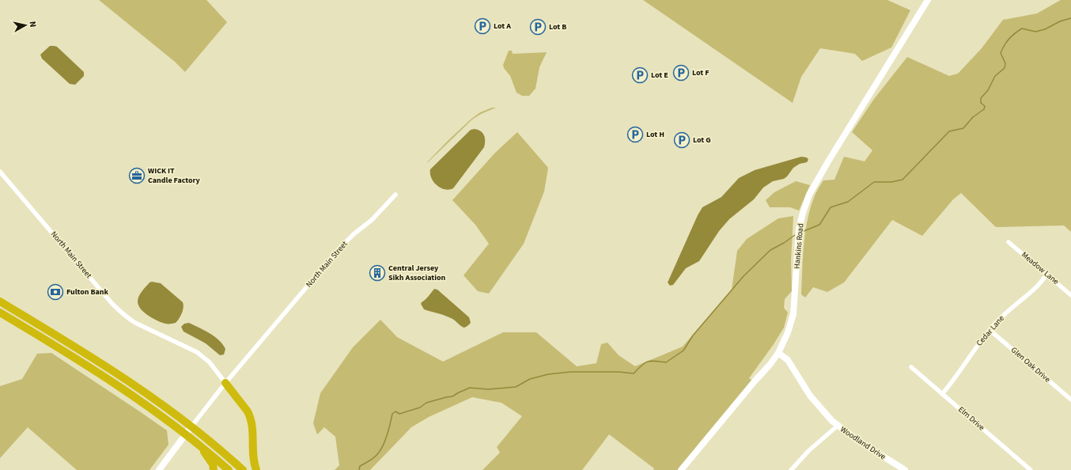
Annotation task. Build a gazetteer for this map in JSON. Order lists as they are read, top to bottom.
{
  "streets": {
    "main road": ["Hankins Road", "Woodland Drive"],
    "street": [
      "North Main Street",
      "Meadow Lane",
      "Cedar Lane",
      "Glen Oak Drive",
      "Elm Drive"
    ]
  },
  "crossings": [
    ["Hankins Road", "Woodland Drive"],
    ["Meadow Lane", "Cedar Lane"],
    ["Cedar Lane", "Glen Oak Drive"],
    ["Cedar Lane", "Elm Drive"]
  ],
  "places": {
    "parking": [
      "Lot A",
      "Lot B",
      "Lot F",
      "Lot E",
      "Lot H",
      "Lot G"
    ],
    "office": ["WICK IT Candle Factory"],
    "building": ["Central Jersey Sikh Association"],
    "bank": ["Fulton Bank"]
  },
  "north": "right"
}
